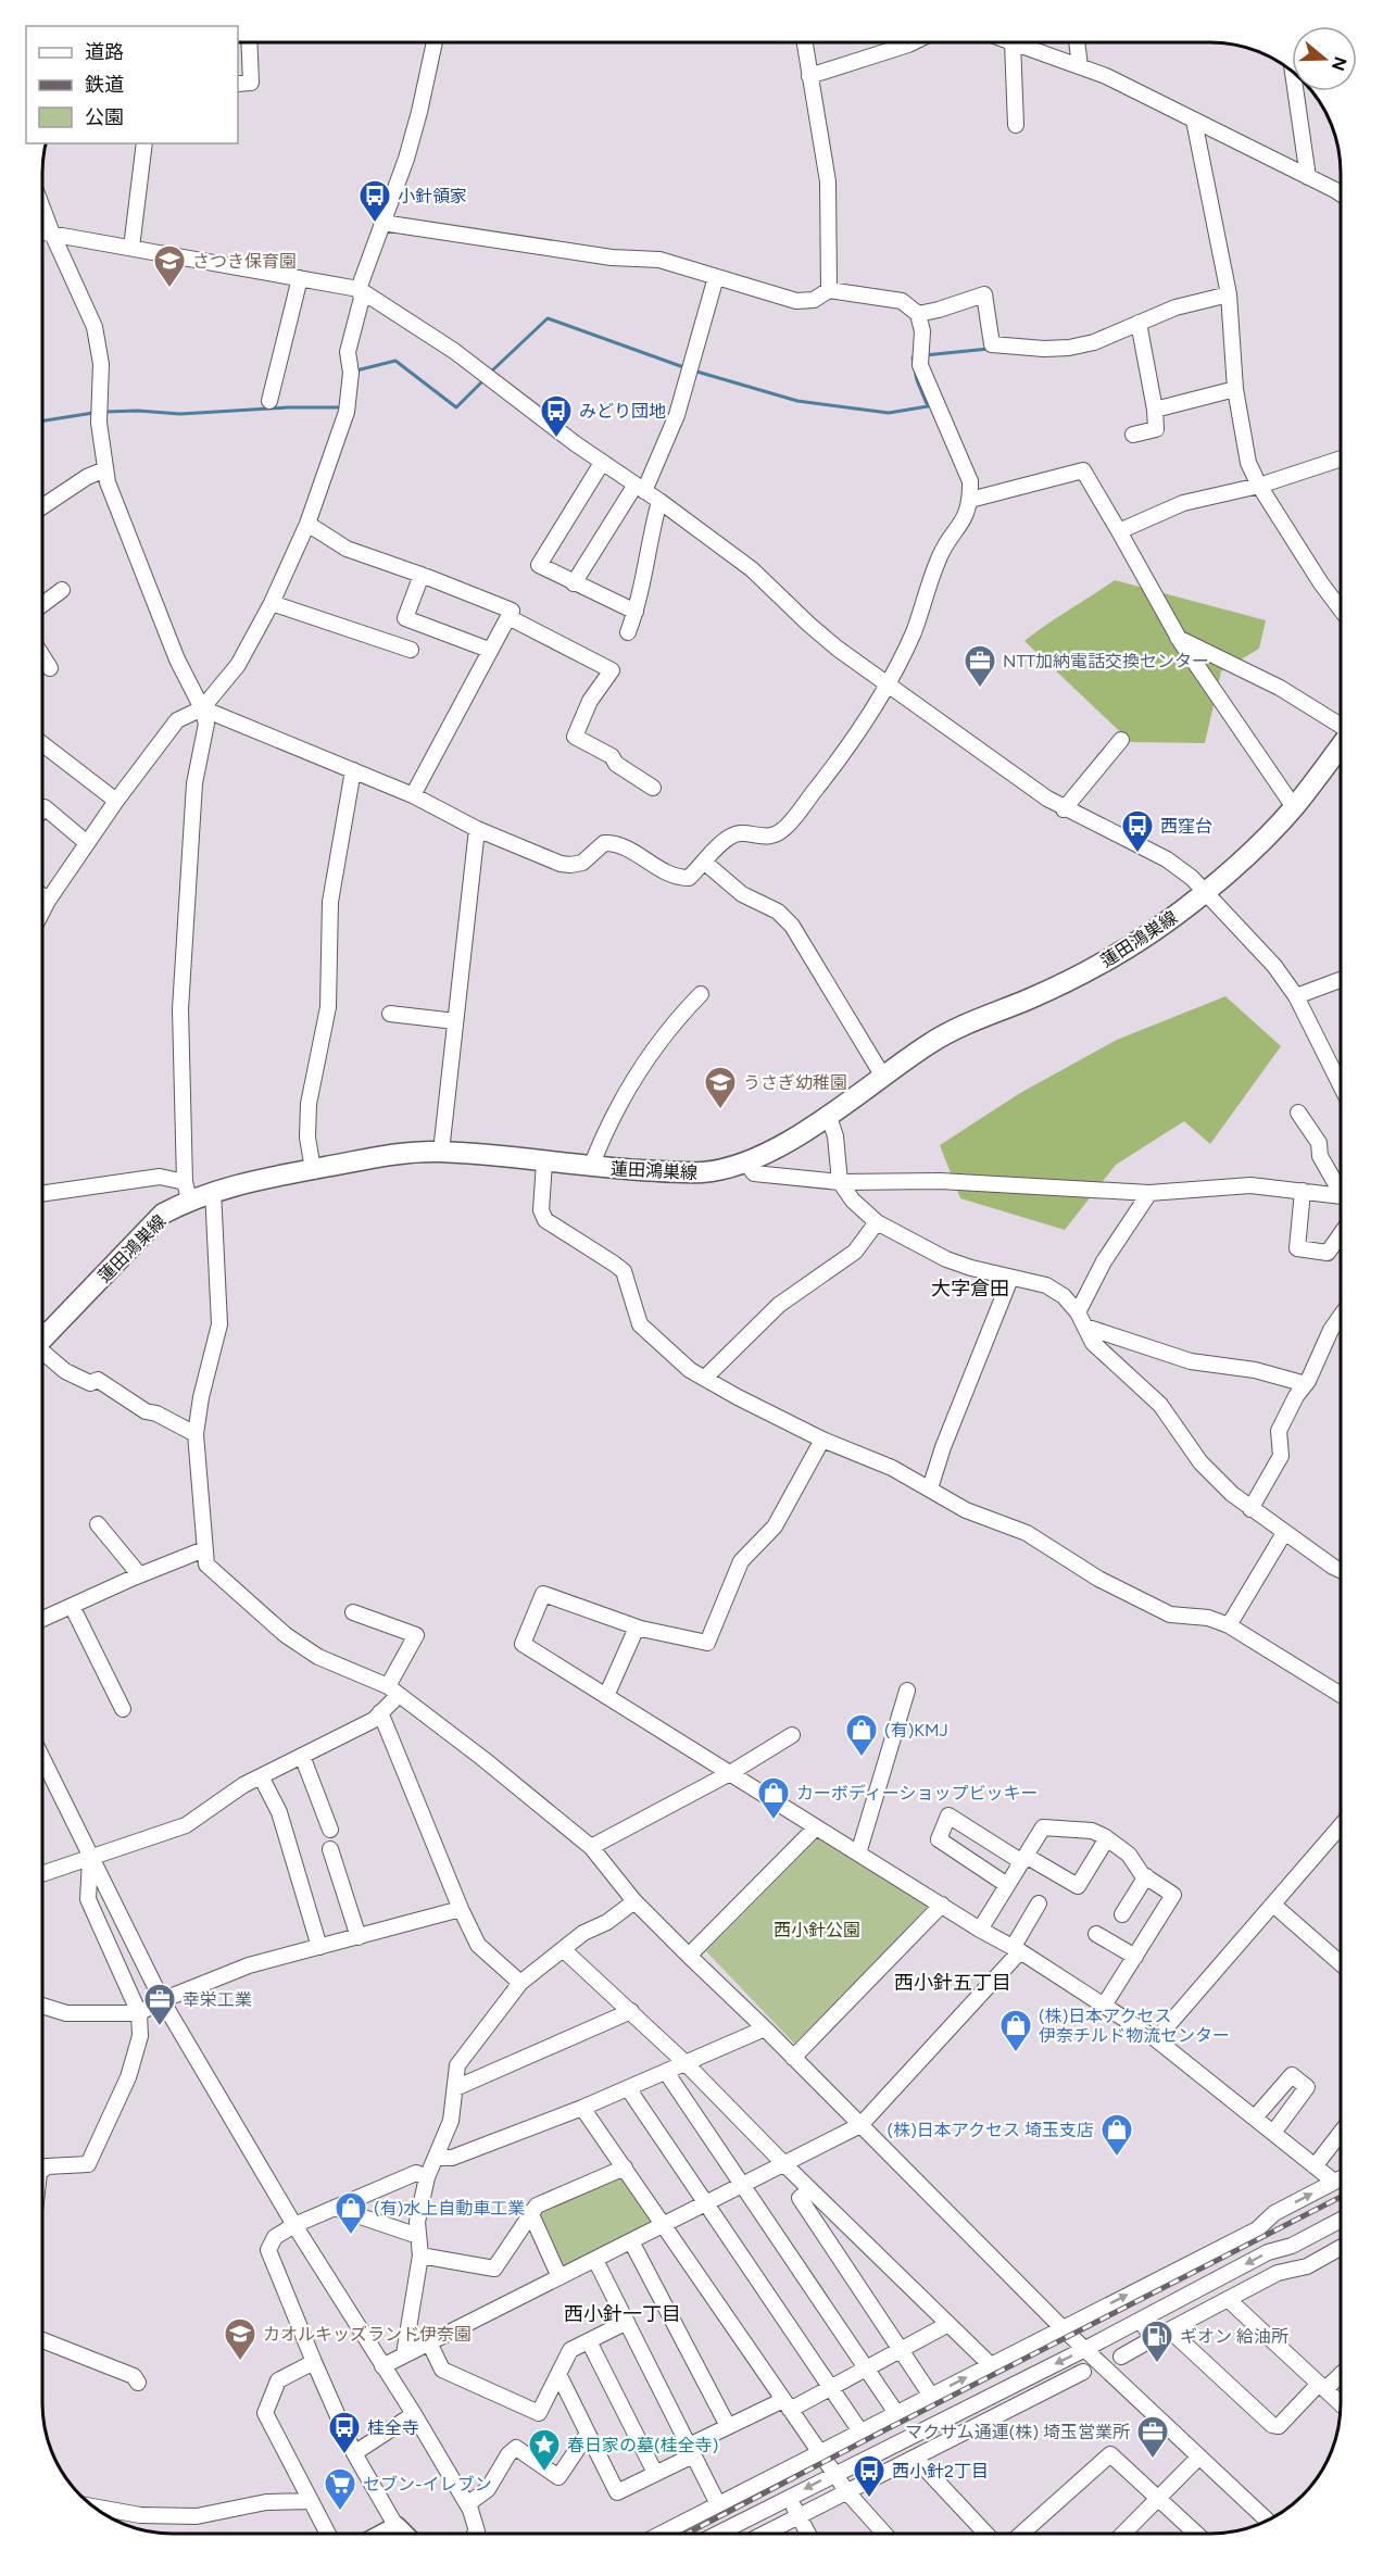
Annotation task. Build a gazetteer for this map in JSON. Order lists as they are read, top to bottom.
{
  "streets": {
    "main road": ["蓮田鴻巣線"]
  },
  "districts": ["大字倉田", "西小針五丁目", "西小針一丁目"],
  "parks": ["西小針公園"],
  "places": {
    "bus stop": [
      "小針領家",
      "みどり団地",
      "西窪台",
      "桂全寺",
      "西小針2丁目"
    ],
    "school or university": ["さつき保育園", "うさぎ幼稚園", "カオルキッズランド伊奈園"],
    "office": ["NTT加納電話交換センター", "幸栄工業", "マクサム通運(株) 埼玉営業所"],
    "shop": [
      "(有)KMJ",
      "カーボディーショップビッキー",
      "(株)日本アクセス 伊奈チルド物流センター",
      "(株)日本アクセス 埼玉支店",
      "(有)水上自動車工業"
    ],
    "fuel station": ["ギオン 給油所"],
    "place": ["春日家の墓(桂全寺)"],
    "supermarket": ["セブン-イレブン"]
  },
  "legend": ["道路", "鉄道", "公園"],
  "north": "right"
}
